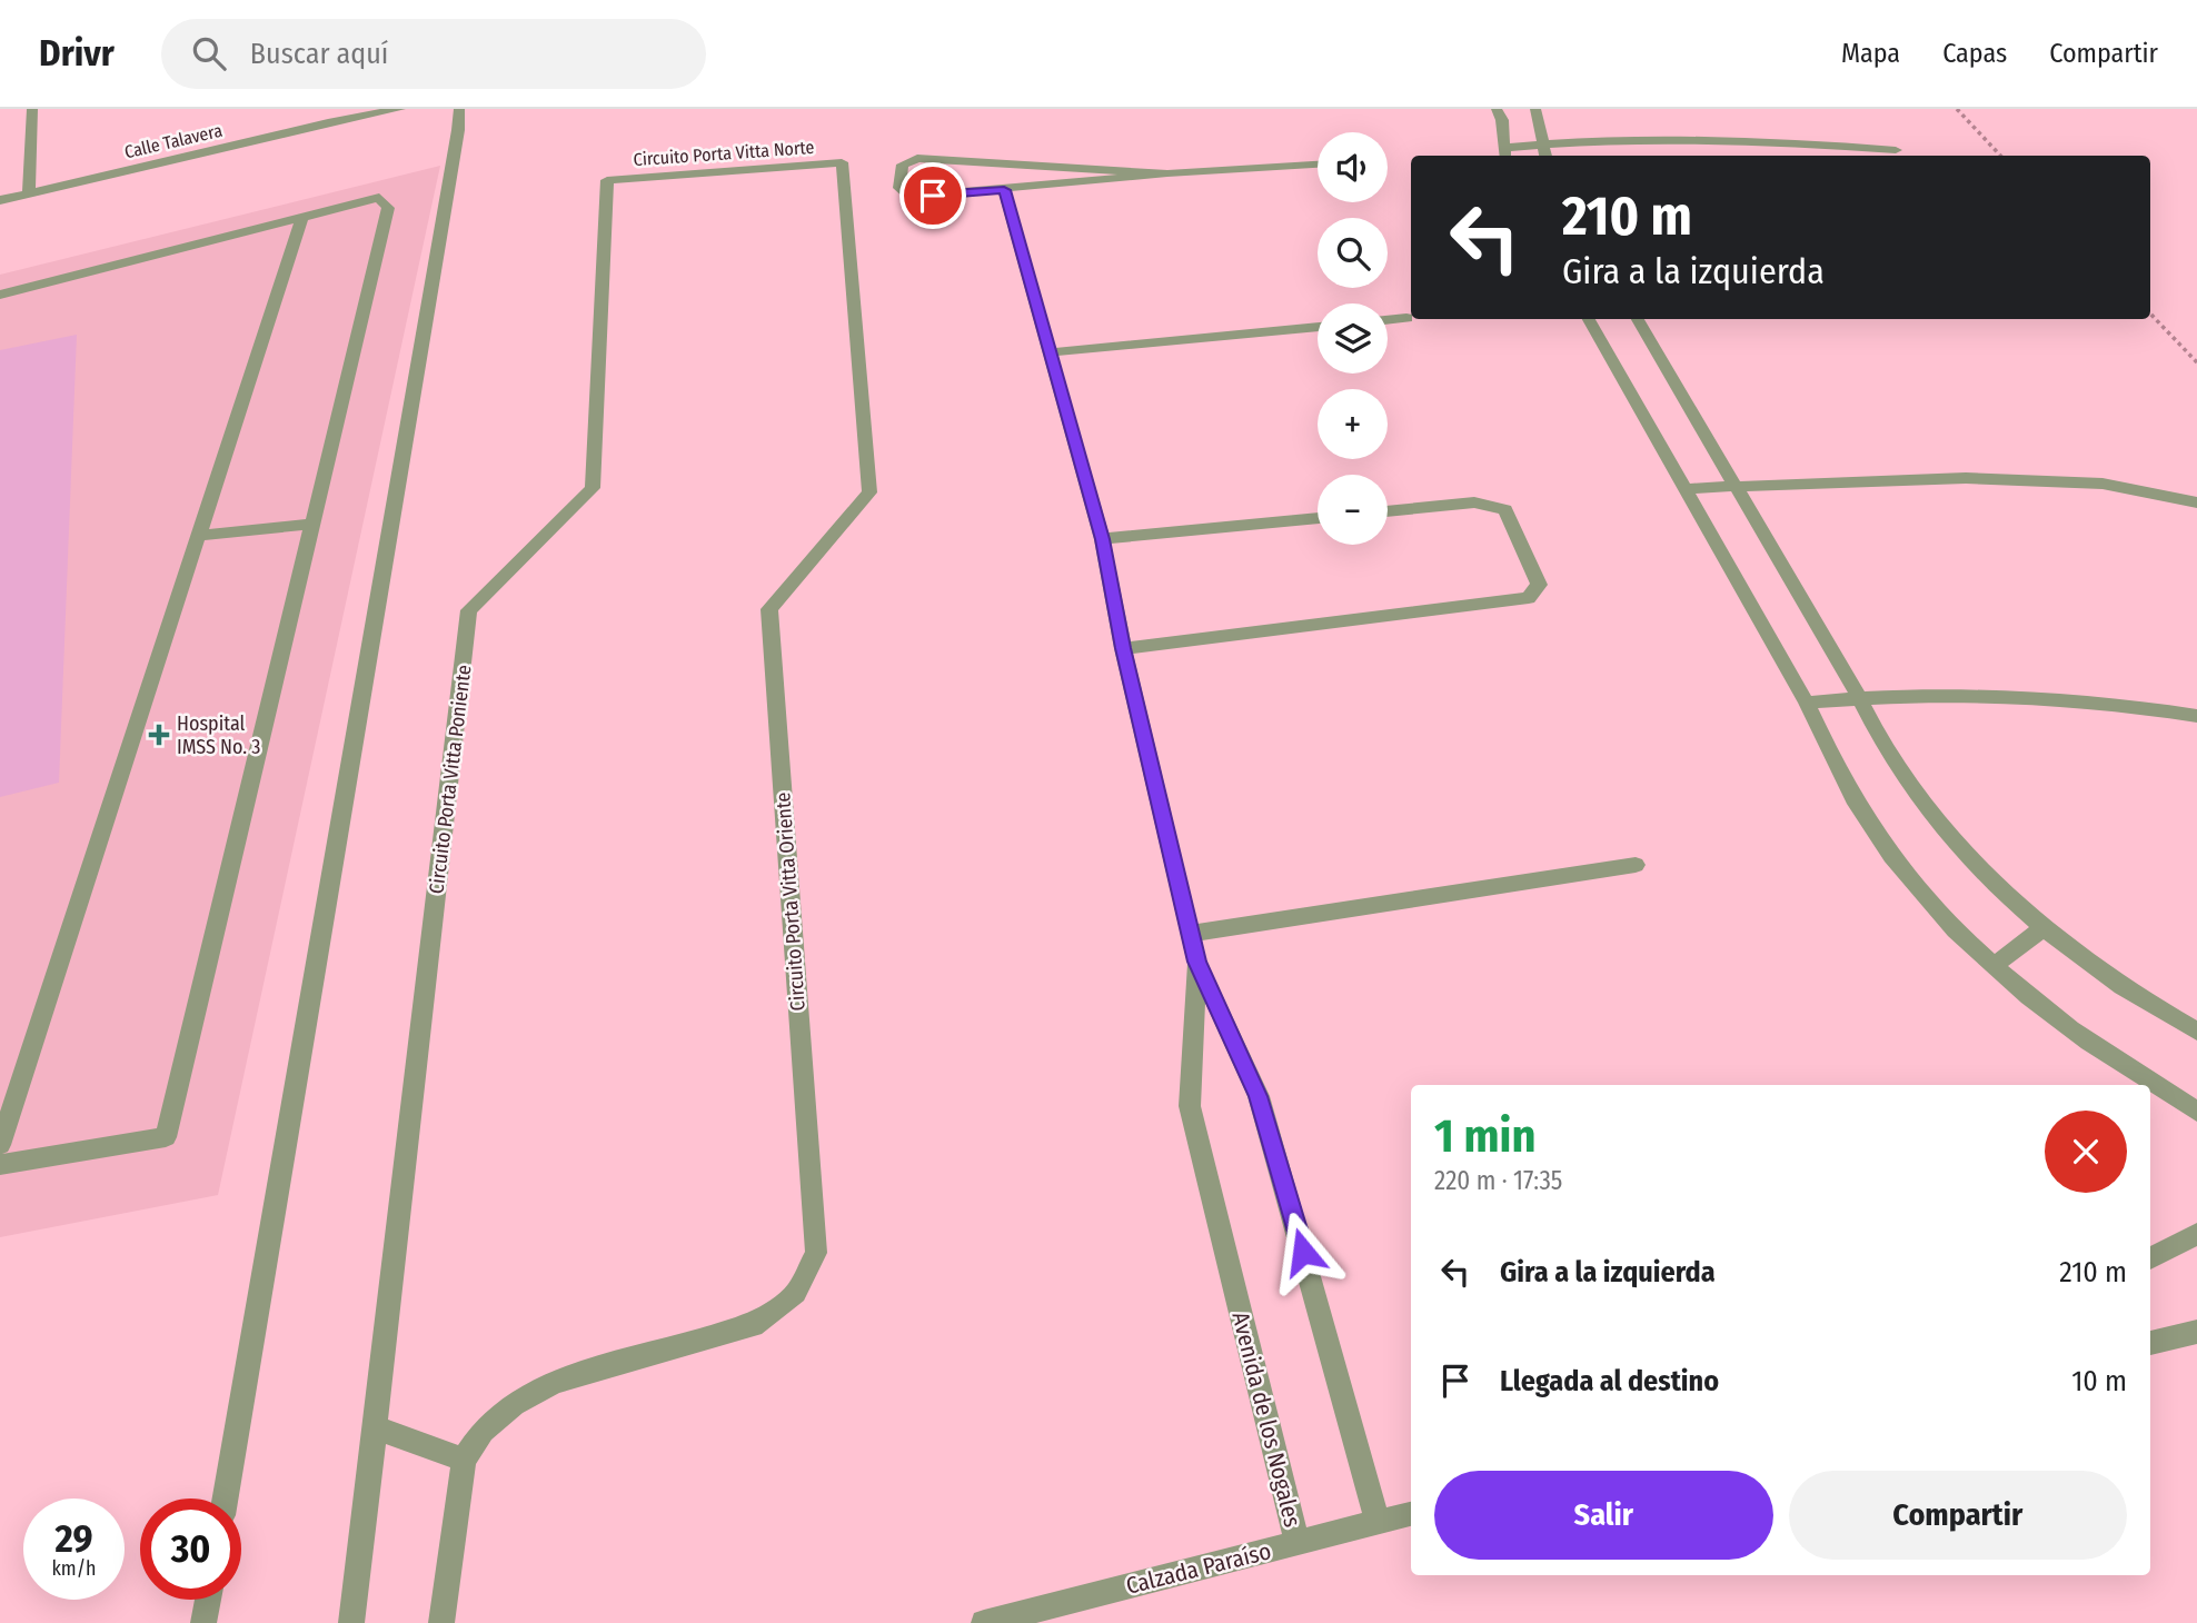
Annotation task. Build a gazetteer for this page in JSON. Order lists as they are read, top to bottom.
{
  "streets": {
    "street": [
      "Calle Talavera",
      "Circuito Porta Vitta Norte",
      "Circuito Porta Vitta Poniente",
      "Circuito Porta Vitta Oriente",
      "Avenida de los Nogales",
      "Calzada Paraíso"
    ]
  },
  "crossings": [
    ["Circuito Porta Vitta Norte", "Circuito Porta Vitta Poniente"],
    ["Circuito Porta Vitta Norte", "Circuito Porta Vitta Oriente"],
    ["Avenida de los Nogales", "Calzada Paraíso"]
  ],
  "places": {
    "health": ["Hospital IMSS No. 3"]
  },
  "page": {
    "header": "Drivr",
    "search": "Buscar aquí",
    "nav": ["Mapa", "Capas", "Compartir"],
    "map_buttons": ["+", "−"],
    "turn": ["210 m", "Gira a la izquierda"],
    "heading": ["1 min", "220 m · 17:35"],
    "list": [
      {
        "name": "Gira a la izquierda",
        "value": "210 m"
      },
      {
        "name": "Llegada al destino",
        "value": "10 m"
      }
    ],
    "buttons": ["Salir", "Compartir"],
    "speed": "29 km/h",
    "limit": "30"
  }
}
